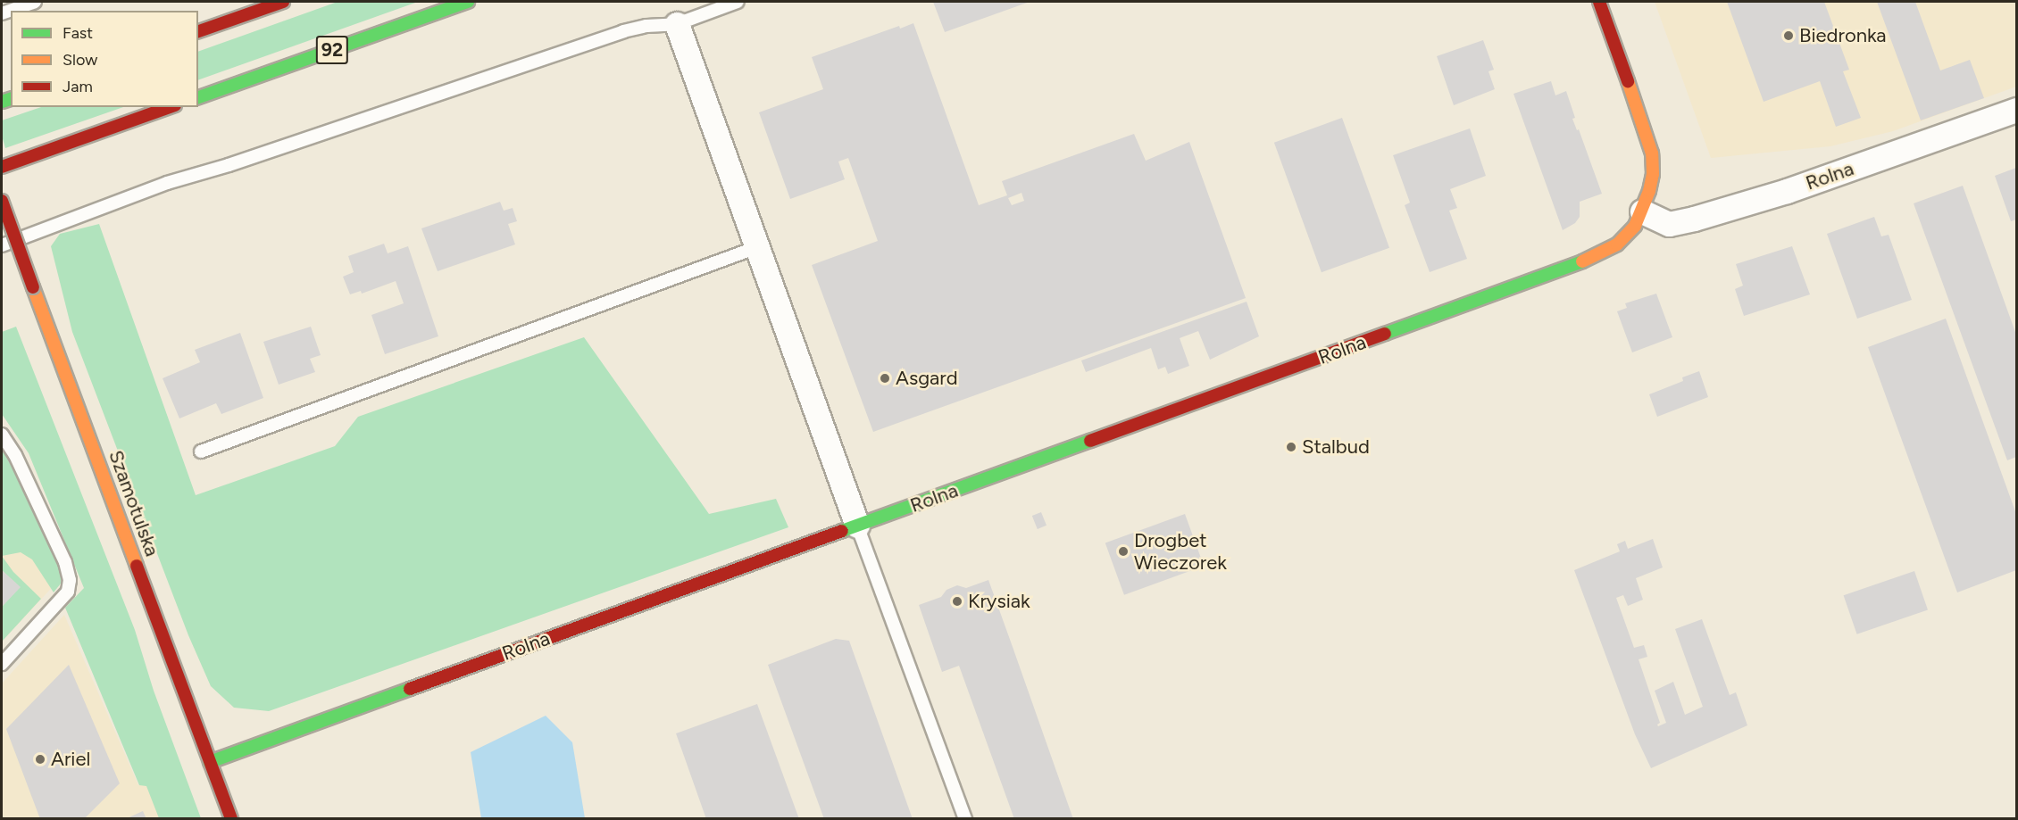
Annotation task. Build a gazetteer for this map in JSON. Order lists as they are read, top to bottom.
{
  "streets": {
    "street": ["92", "Rolna", "Szamotulska"]
  },
  "crossings": [
    ["Rolna", "Szamotulska"]
  ],
  "places": [
    "Biedronka",
    "Asgard",
    "Stalbud",
    "Drogbet Wieczorek",
    "Krysiak",
    "Ariel"
  ],
  "legend": ["Fast", "Slow", "Jam"]
}
